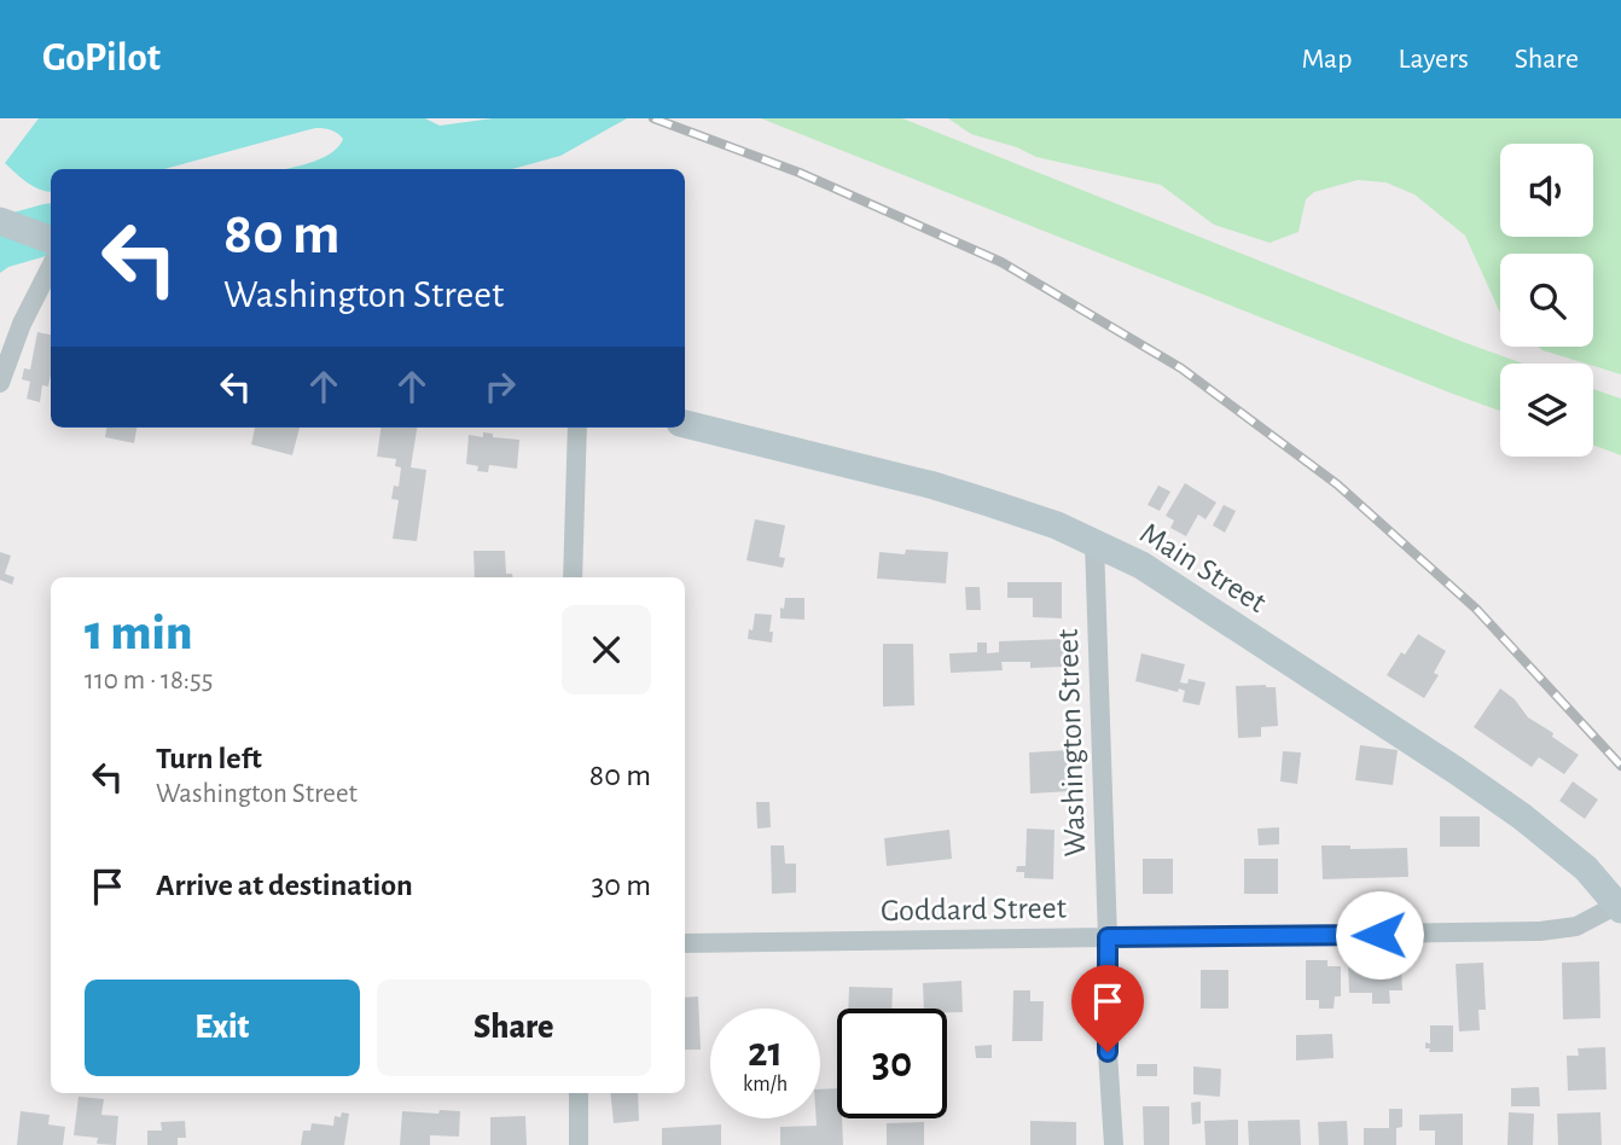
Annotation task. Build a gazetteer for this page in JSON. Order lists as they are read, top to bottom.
{
  "streets": {
    "main road": ["Main Street"],
    "street": ["Washington Street", "Goddard Street"]
  },
  "crossings": [
    ["Main Street", "Washington Street"],
    ["Main Street", "Goddard Street"],
    ["Washington Street", "Goddard Street"]
  ],
  "page": {
    "header": "GoPilot",
    "nav": ["Map", "Layers", "Share"],
    "turn": ["80 m", "Washington Street"],
    "heading": ["1 min", "110 m · 18:55"],
    "list": [
      {
        "name": "Turn left",
        "note": "Washington Street",
        "value": "80 m"
      },
      {
        "name": "Arrive at destination",
        "value": "30 m"
      }
    ],
    "buttons": ["Exit", "Share"],
    "speed": "21 km/h",
    "limit": "30"
  }
}
